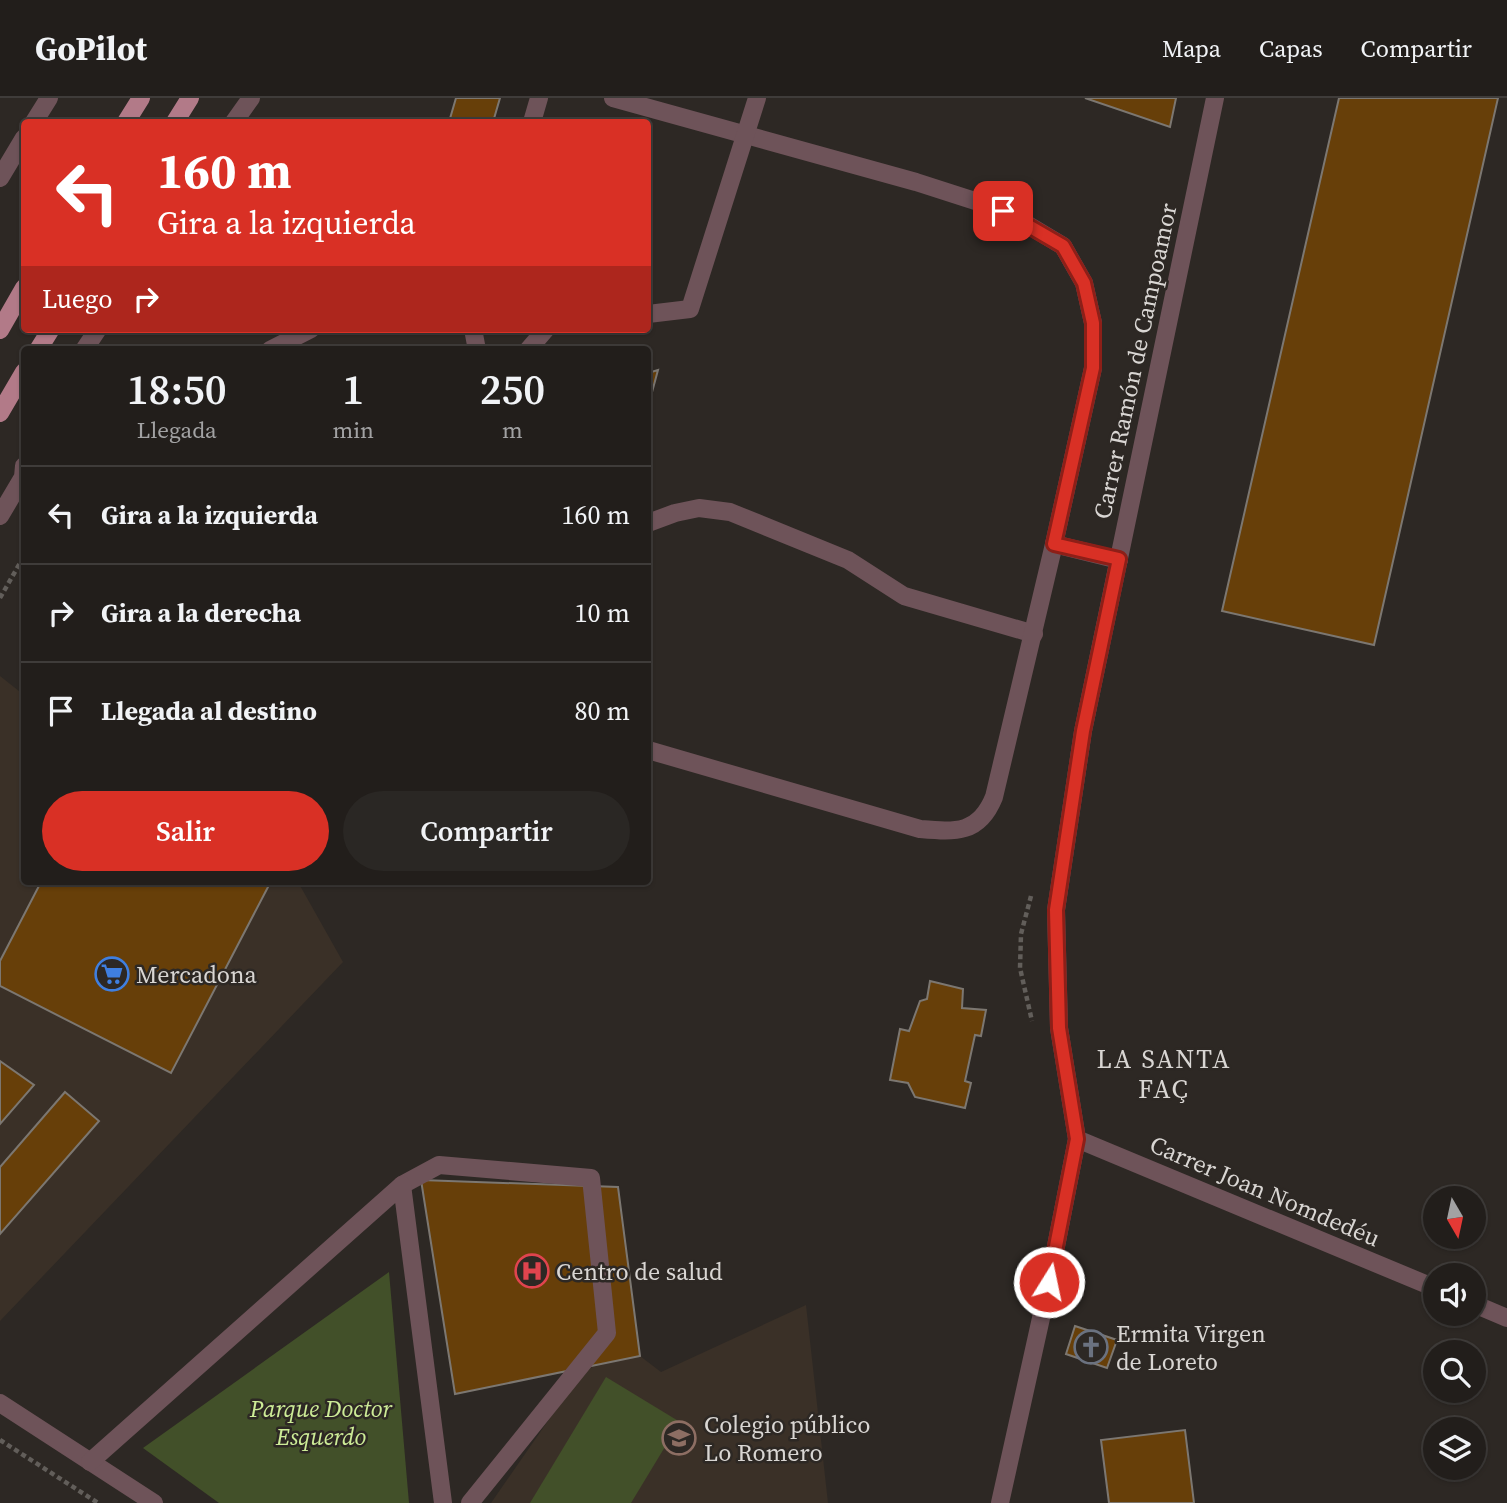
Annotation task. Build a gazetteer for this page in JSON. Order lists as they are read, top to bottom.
{
  "streets": {
    "street": ["Carrer Ramón de Campoamor", "Carrer Joan Nomdedéu"]
  },
  "crossings": [
    ["Carrer Ramón de Campoamor", "Carrer Joan Nomdedéu"]
  ],
  "districts": ["LA SANTA FAÇ"],
  "parks": ["Parque Doctor Esquerdo"],
  "places": {
    "supermarket": ["Mercadona"],
    "hospital": ["Centro de salud"],
    "church": ["Ermita Virgen de Loreto"],
    "school or university": ["Colegio público Lo Romero"]
  },
  "north": "bottom",
  "page": {
    "header": "GoPilot",
    "nav": ["Mapa", "Capas", "Compartir"],
    "turn": ["160 m", "Gira a la izquierda"],
    "then": "Luego",
    "eta": [
      "18:50",
      "Llegada",
      "1",
      "min",
      "250",
      "m"
    ],
    "list": [
      {
        "name": "Gira a la izquierda",
        "value": "160 m"
      },
      {
        "name": "Gira a la derecha",
        "value": "10 m"
      },
      {
        "name": "Llegada al destino",
        "value": "80 m"
      }
    ],
    "buttons": ["Salir", "Compartir"]
  }
}
